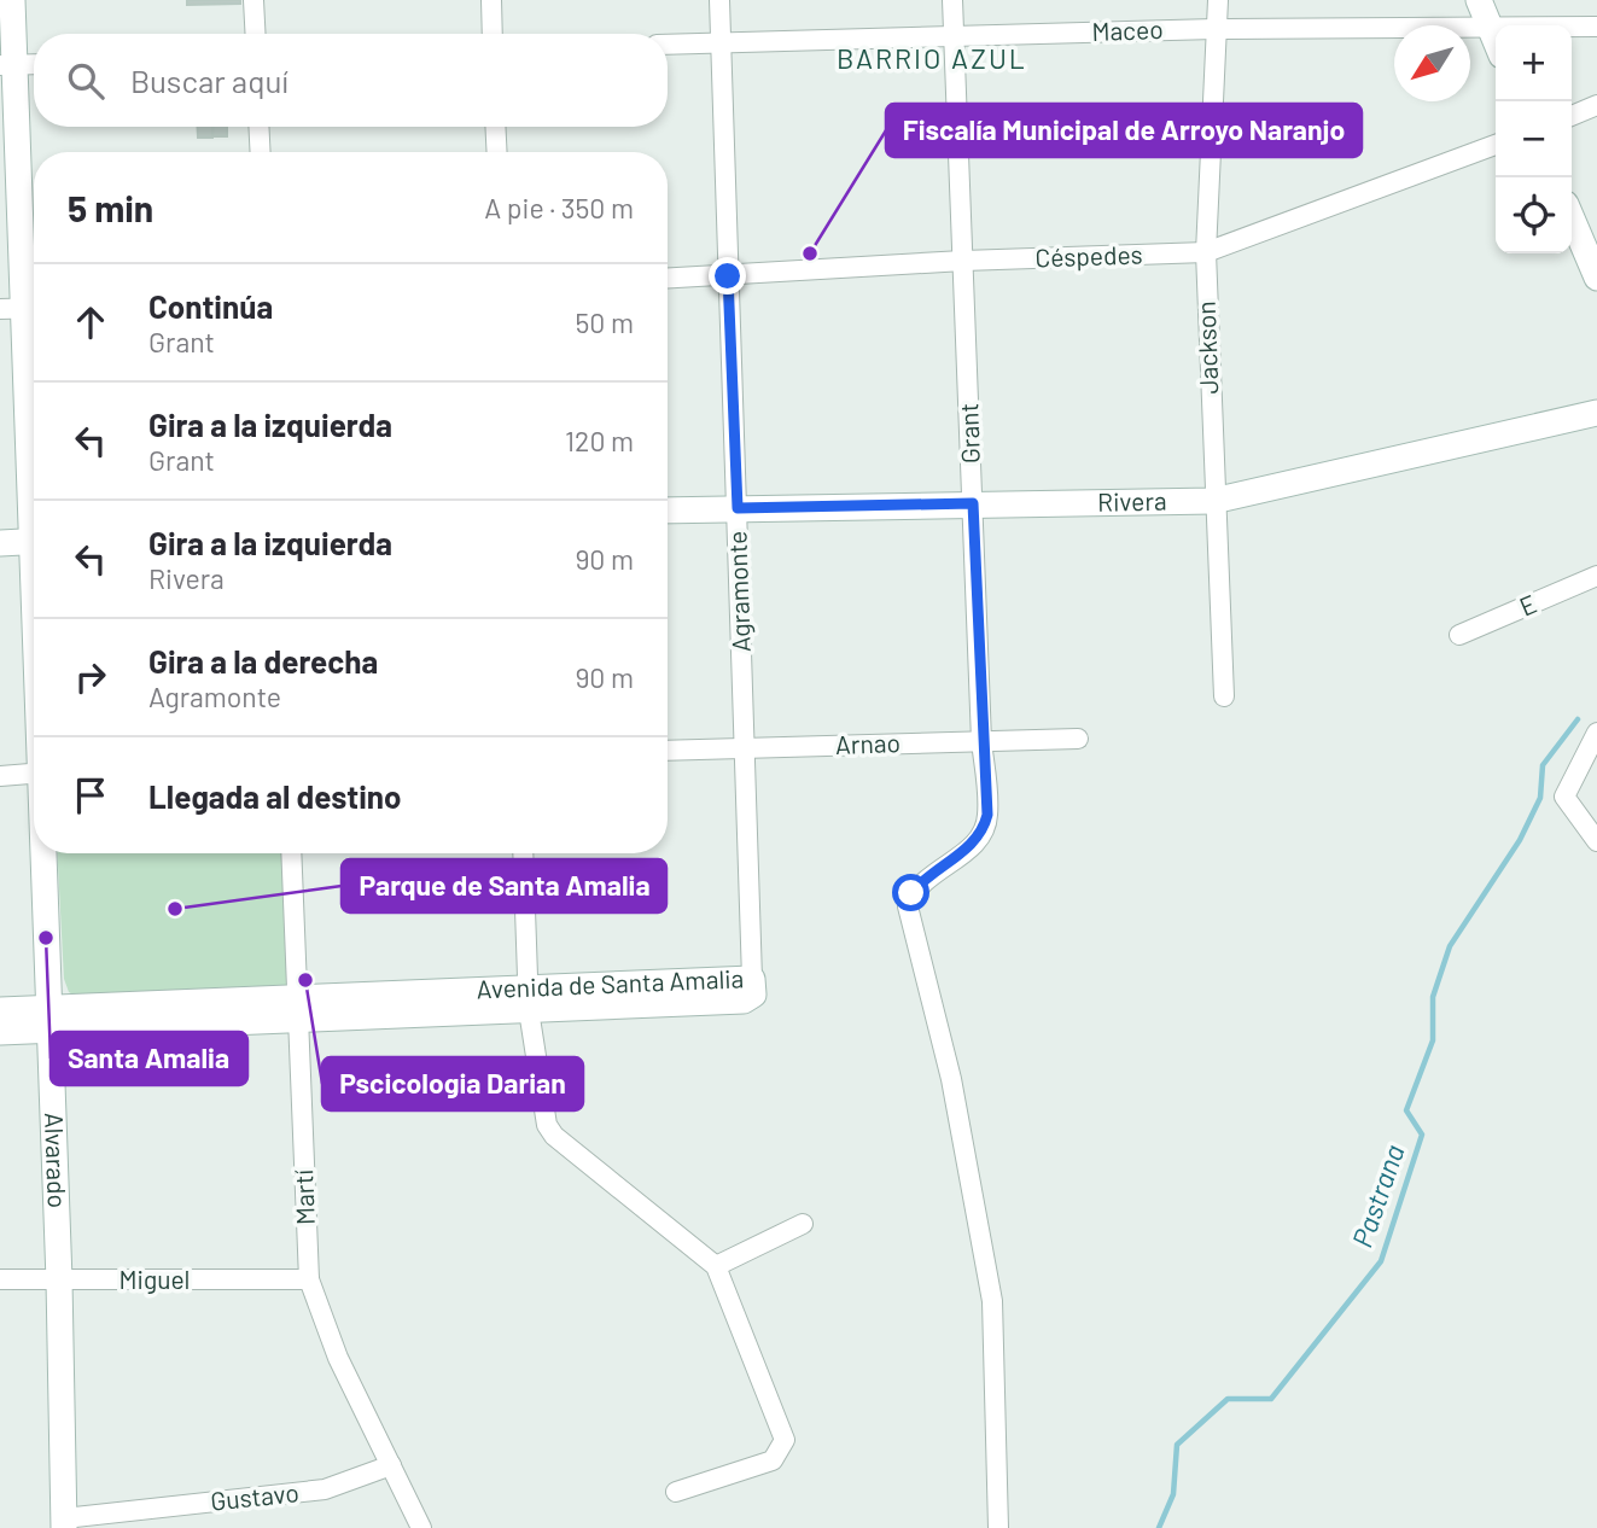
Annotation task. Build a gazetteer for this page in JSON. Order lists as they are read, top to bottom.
{
  "streets": {
    "street": [
      "Maceo",
      "Céspedes",
      "Jackson",
      "Grant",
      "Rivera",
      "Agramonte",
      "E",
      "Arnao",
      "Avenida de Santa Amalia",
      "Alvarado",
      "Martí",
      "Miguel",
      "Gustavo"
    ]
  },
  "crossings": [
    ["Maceo", "Jackson"],
    ["Maceo", "Grant"],
    ["Maceo", "Agramonte"],
    ["Céspedes", "Jackson"],
    ["Céspedes", "Grant"],
    ["Céspedes", "Agramonte"],
    ["Jackson", "Rivera"],
    ["Grant", "Rivera"],
    ["Grant", "Arnao"],
    ["Rivera", "Agramonte"],
    ["Agramonte", "Arnao"],
    ["Agramonte", "Avenida de Santa Amalia"],
    ["Avenida de Santa Amalia", "Alvarado"],
    ["Avenida de Santa Amalia", "Martí"],
    ["Alvarado", "Miguel"],
    ["Alvarado", "Gustavo"],
    ["Martí", "Miguel"],
    ["Martí", "Gustavo"]
  ],
  "districts": ["BARRIO AZUL"],
  "water": ["Pastrana"],
  "places": [
    "Fiscalía Municipal de Arroyo Naranjo",
    "Parque de Santa Amalia",
    "Santa Amalia",
    "Pscicologia Darian"
  ],
  "north": "bottom left",
  "page": {
    "map_buttons": ["+", "−"],
    "search": "Buscar aquí",
    "heading": ["5 min", "A pie · 350 m"],
    "list": [
      ["Continúa", "Grant", "50 m"],
      ["Gira a la izquierda", "Grant", "120 m"],
      ["Gira a la izquierda", "Rivera", "90 m"],
      ["Gira a la derecha", "Agramonte", "90 m"],
      "Llegada al destino"
    ]
  }
}
